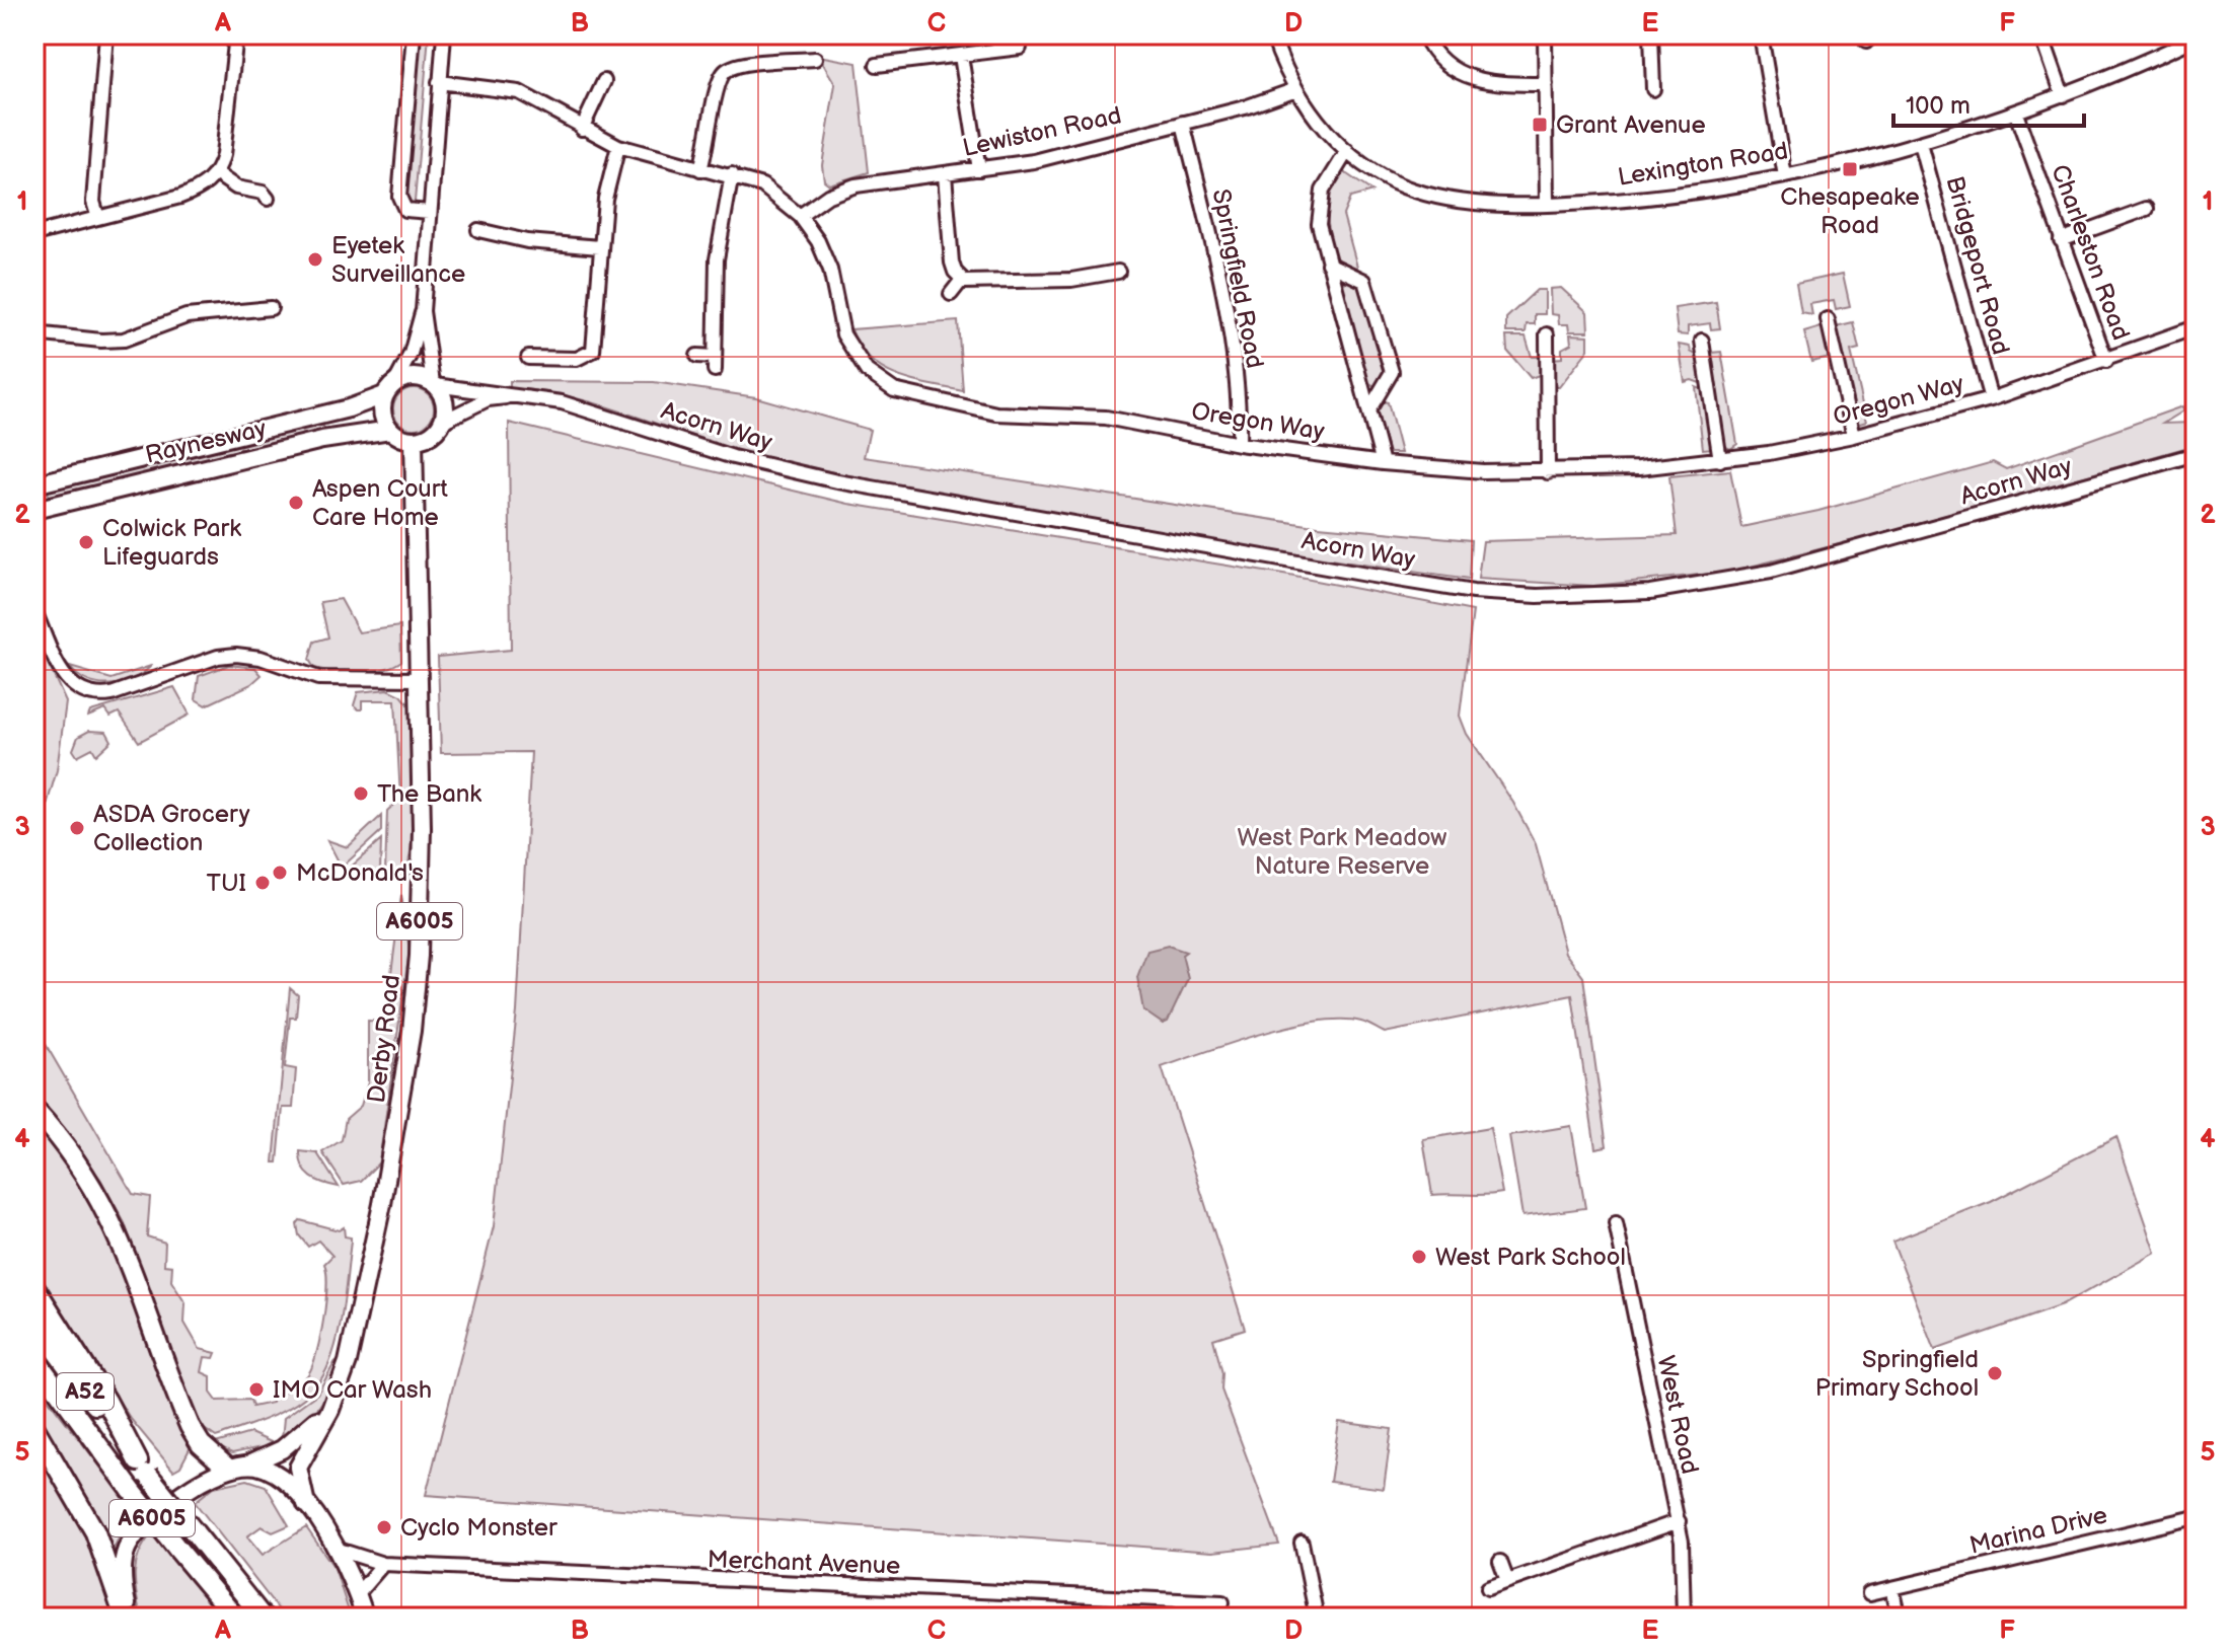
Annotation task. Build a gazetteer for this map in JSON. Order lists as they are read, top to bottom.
{
  "streets": {
    "highway": ["A52"],
    "main road": ["Raynesway", "A6005", "Derby Road"],
    "street": [
      "Lewiston Road",
      "Lexington Road",
      "Charleston Road",
      "Bridgeport Road",
      "Springfield Road",
      "Oregon Way",
      "Acorn Way",
      "West Road",
      "Marina Drive",
      "Merchant Avenue"
    ]
  },
  "crossings": [
    ["Lewiston Road", "Lexington Road"],
    ["Lewiston Road", "Springfield Road"],
    ["Lewiston Road", "Oregon Way"],
    ["Lexington Road", "Charleston Road"],
    ["Lexington Road", "Bridgeport Road"],
    ["Charleston Road", "Oregon Way"],
    ["Bridgeport Road", "Oregon Way"],
    ["Springfield Road", "Oregon Way"],
    ["Acorn Way", "Raynesway"],
    ["Acorn Way", "Derby Road"],
    ["Raynesway", "Derby Road"],
    ["A6005", "Derby Road"],
    ["A6005", "Merchant Avenue"]
  ],
  "parks": ["West Park Meadow Nature Reserve"],
  "places": {
    "transit": ["Grant Avenue", "Chesapeake Road"],
    "other": [
      "Eyetek Surveillance",
      "Aspen Court Care Home",
      "Colwick Park Lifeguards",
      "The Bank",
      "ASDA Grocery Collection",
      "McDonald's",
      "TUI",
      "West Park School",
      "Springfield Primary School",
      "IMO Car Wash",
      "Cyclo Monster"
    ]
  },
  "scale_bar": "100 m",
  "grid": {
    "columns": [
      "A",
      "B",
      "C",
      "D",
      "E",
      "F"
    ],
    "rows": [
      "1",
      "2",
      "3",
      "4",
      "5"
    ]
  }
}
